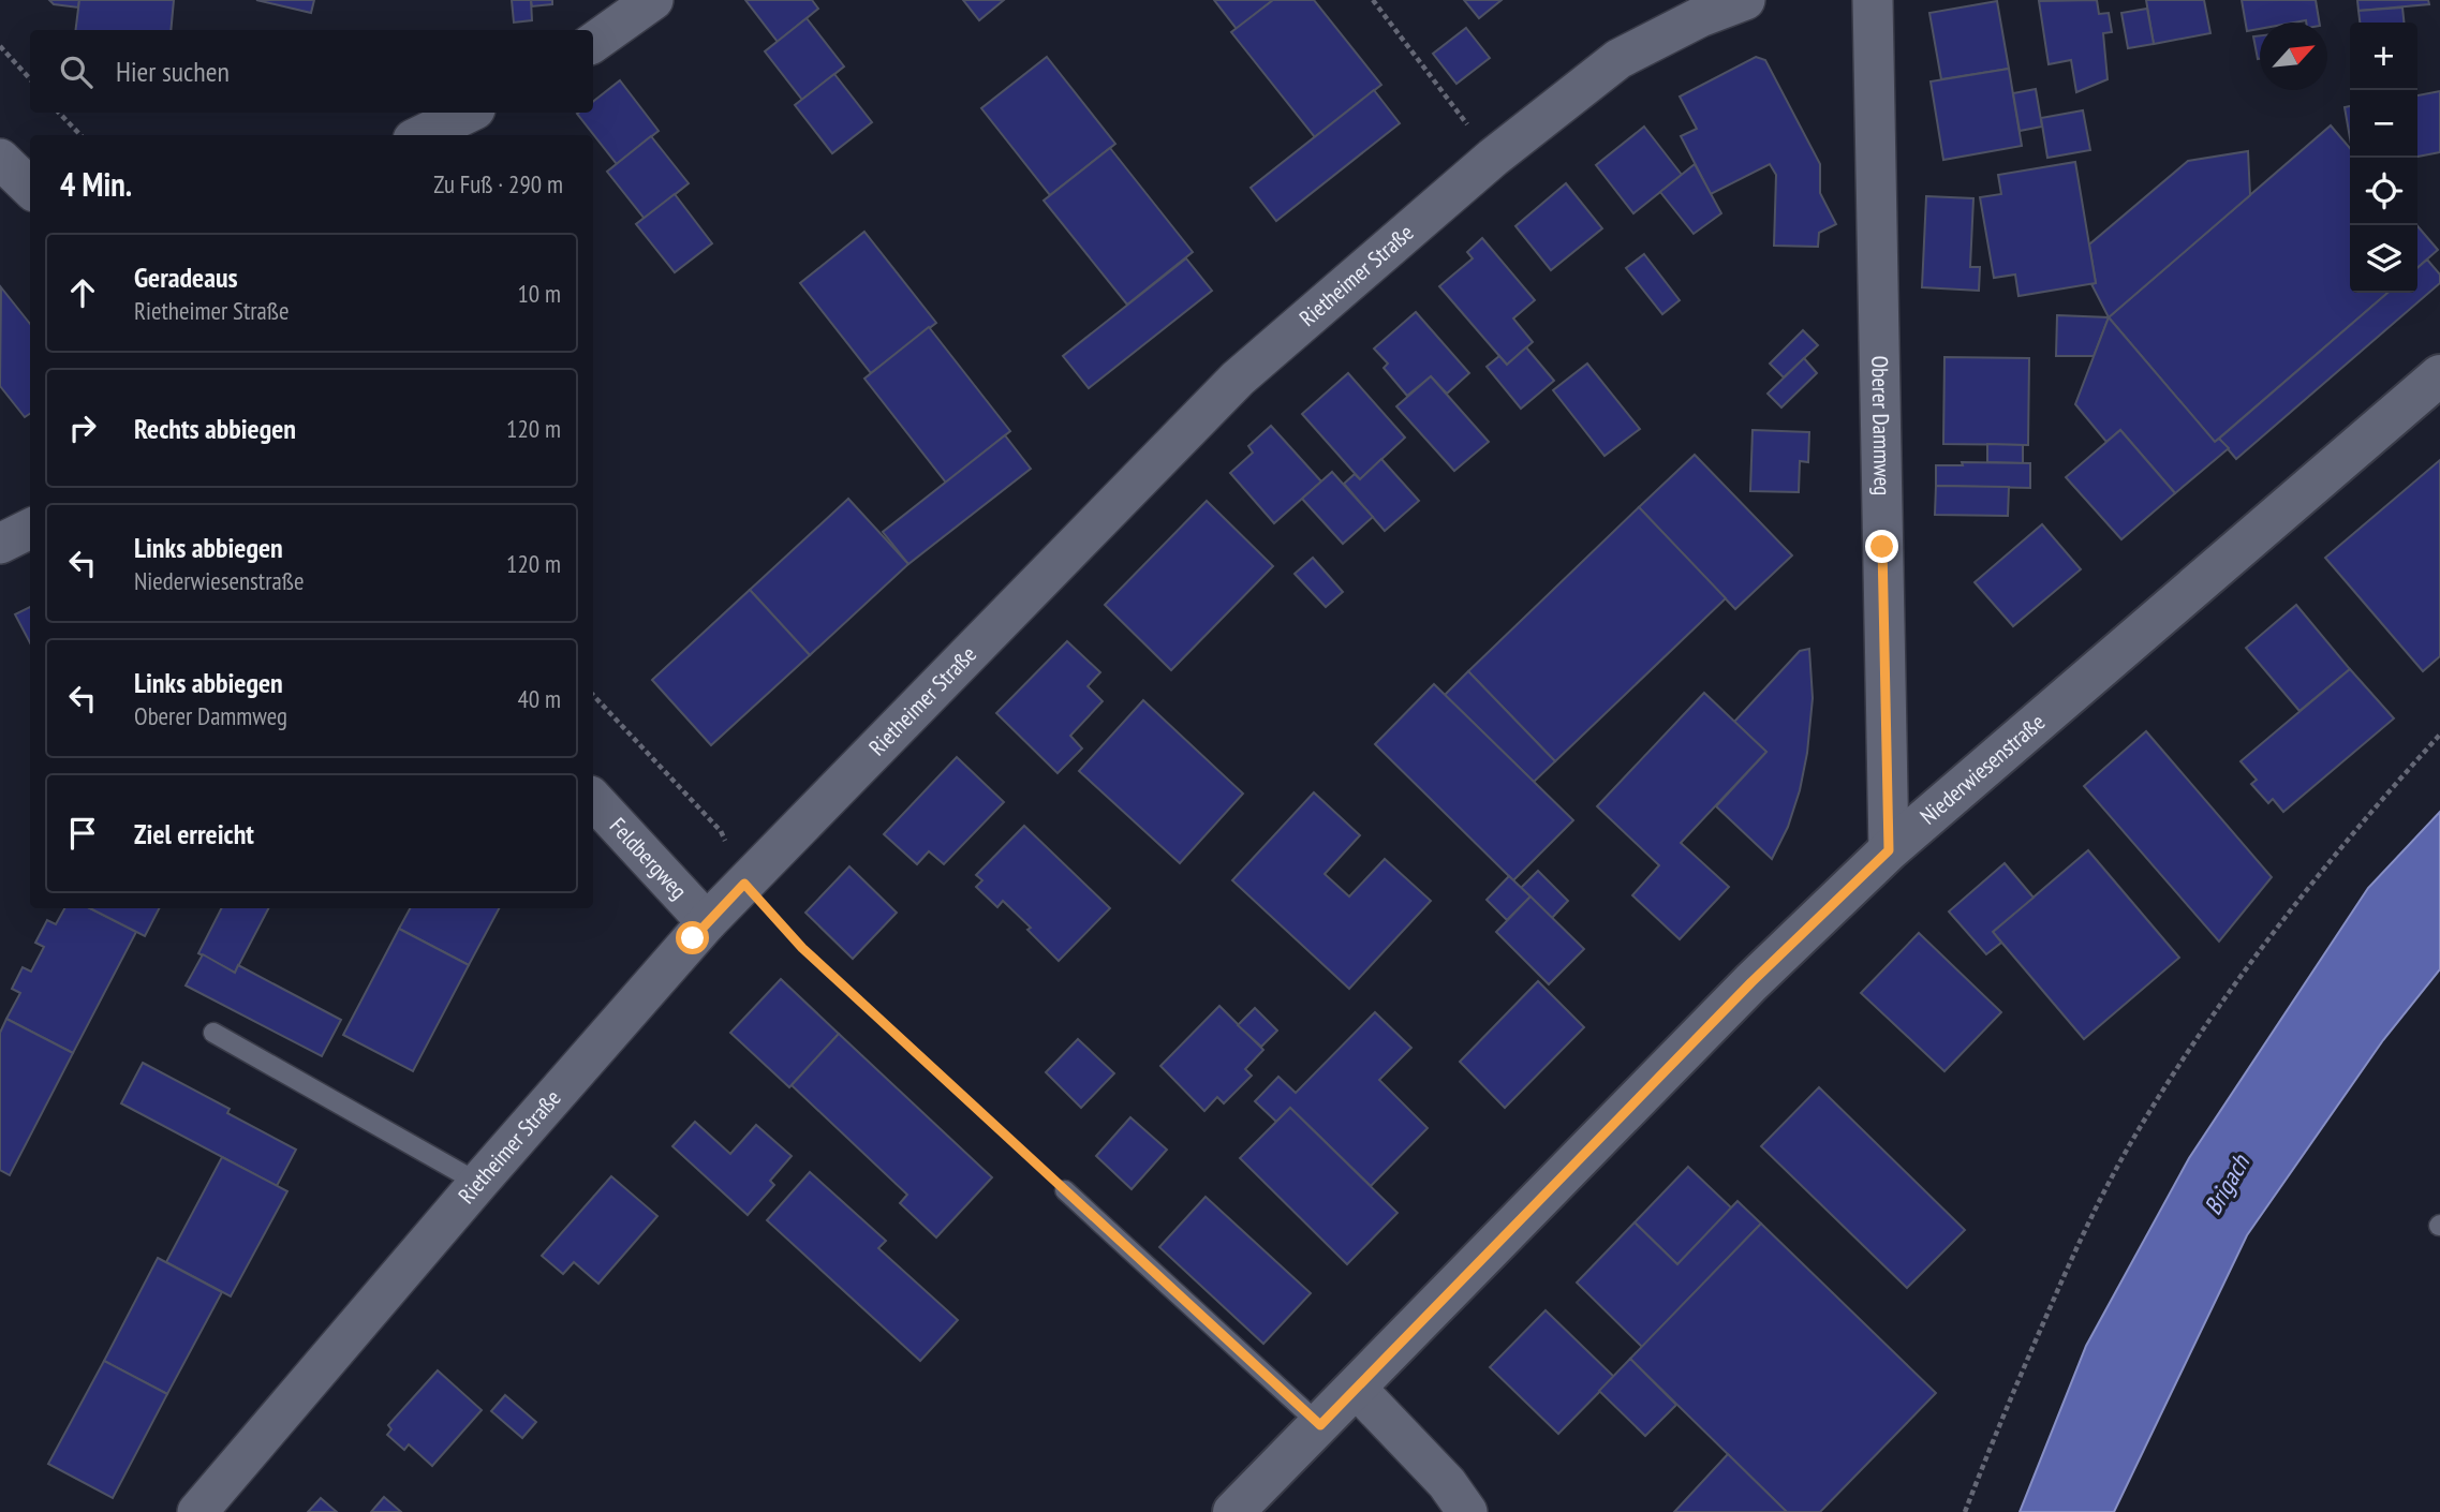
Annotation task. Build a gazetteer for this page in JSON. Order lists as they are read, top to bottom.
{
  "streets": {
    "street": [
      "Rietheimer Straße",
      "Oberer Dammweg",
      "Niederwiesenstraße",
      "Feldbergweg"
    ]
  },
  "crossings": [
    ["Rietheimer Straße", "Feldbergweg"],
    ["Oberer Dammweg", "Niederwiesenstraße"]
  ],
  "water": ["Brigach"],
  "north": "top right",
  "page": {
    "map_buttons": ["+", "−"],
    "search": "Hier suchen",
    "heading": ["4 Min.", "Zu Fuß · 290 m"],
    "list": [
      ["Geradeaus", "Rietheimer Straße", "10 m"],
      ["Rechts abbiegen", "120 m"],
      ["Links abbiegen", "Niederwiesenstraße", "120 m"],
      ["Links abbiegen", "Oberer Dammweg", "40 m"],
      "Ziel erreicht"
    ]
  }
}
